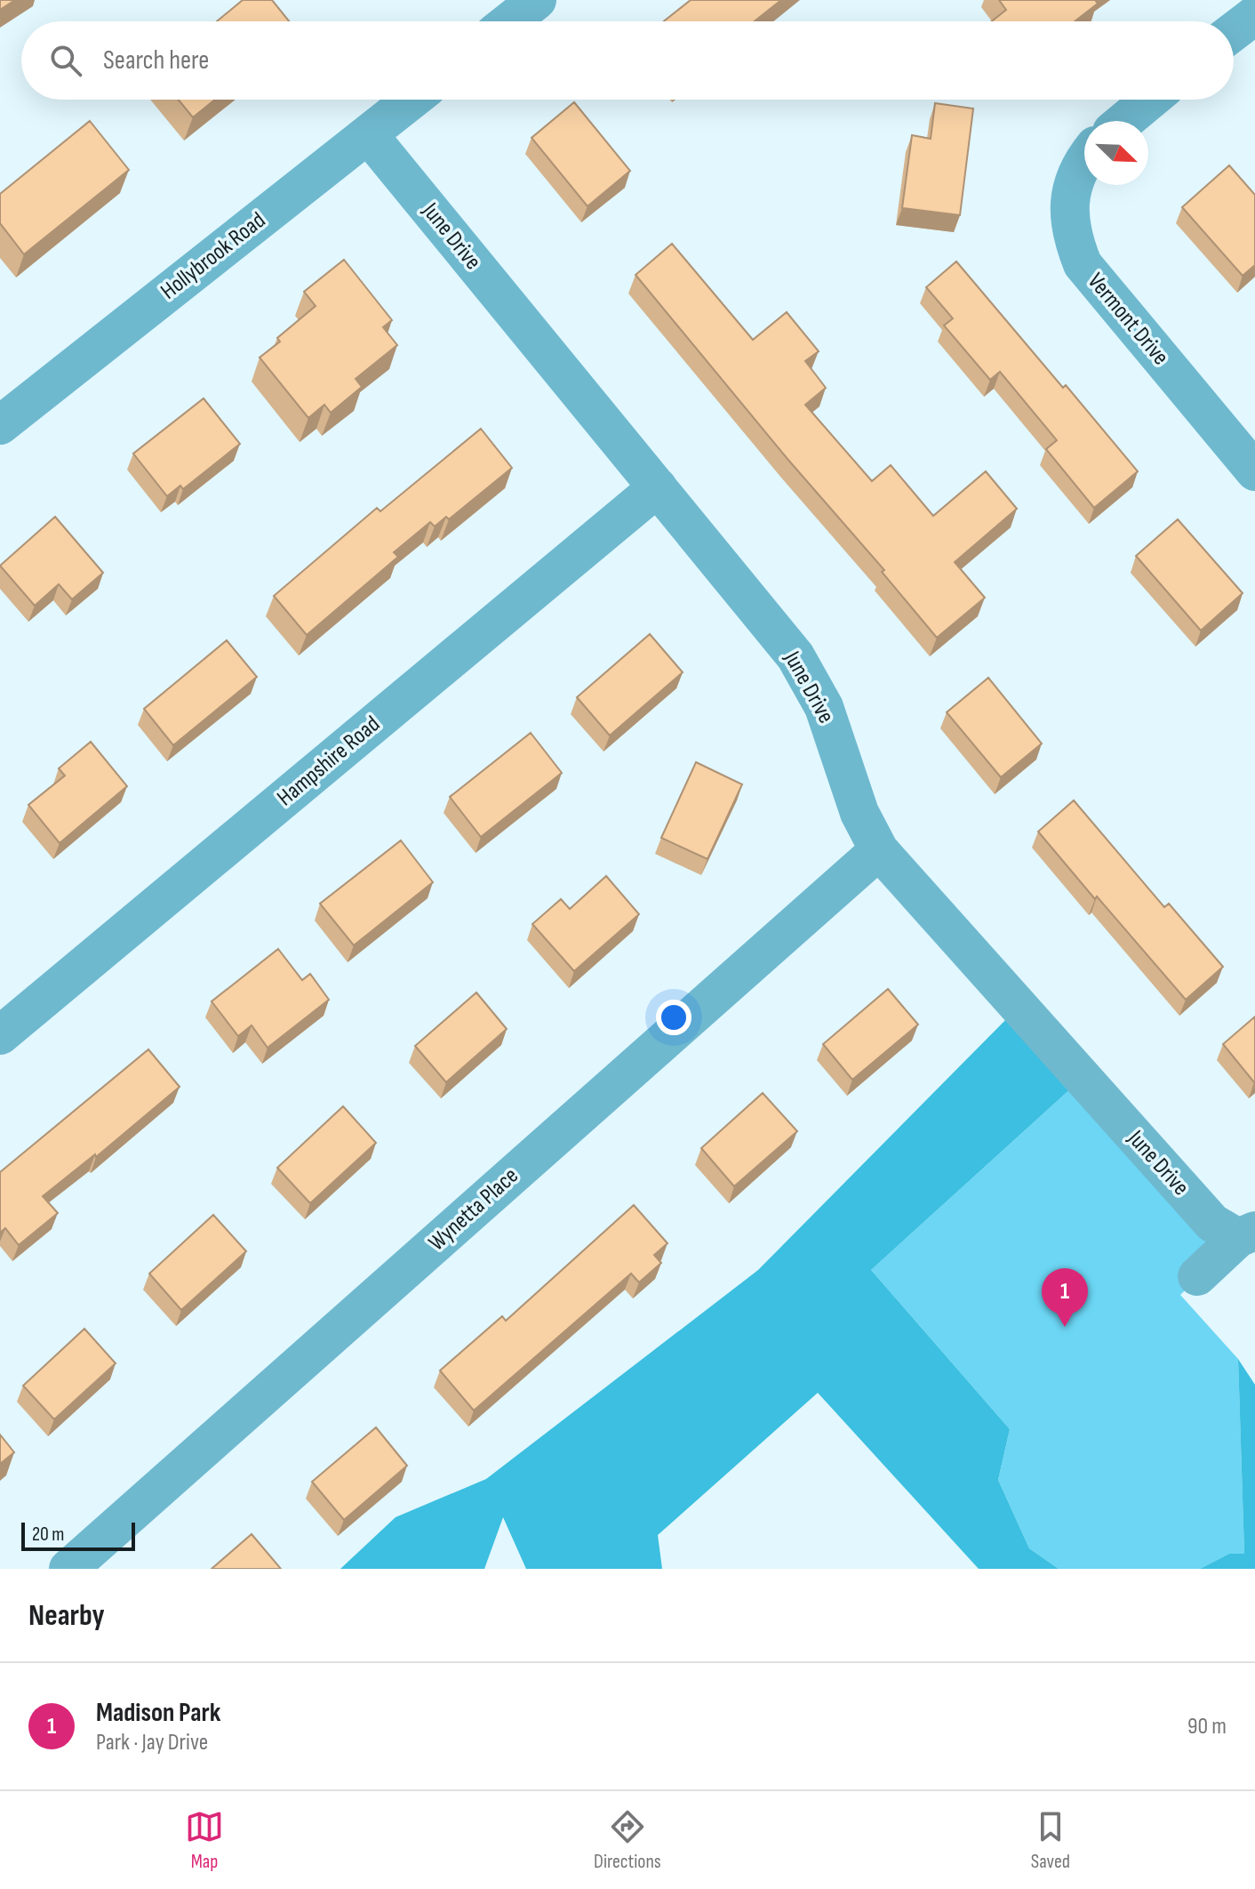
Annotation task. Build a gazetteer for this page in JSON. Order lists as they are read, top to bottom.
{
  "streets": {
    "street": [
      "June Drive",
      "Hollybrook Road",
      "Vermont Drive",
      "Hampshire Road",
      "Wynetta Place"
    ]
  },
  "crossings": [
    ["June Drive", "Hollybrook Road"],
    ["June Drive", "Hampshire Road"],
    ["June Drive", "Wynetta Place"]
  ],
  "scale_bar": "20 m",
  "north": "bottom right",
  "page": {
    "search": "Search here",
    "pins": "1",
    "scale": "20 m",
    "heading": "Nearby",
    "list": [
      {
        "mark": "1",
        "name": "Madison Park",
        "note": "Park · Jay Drive",
        "value": "90 m"
      }
    ],
    "nav": ["Map", "Directions", "Saved"]
  }
}
